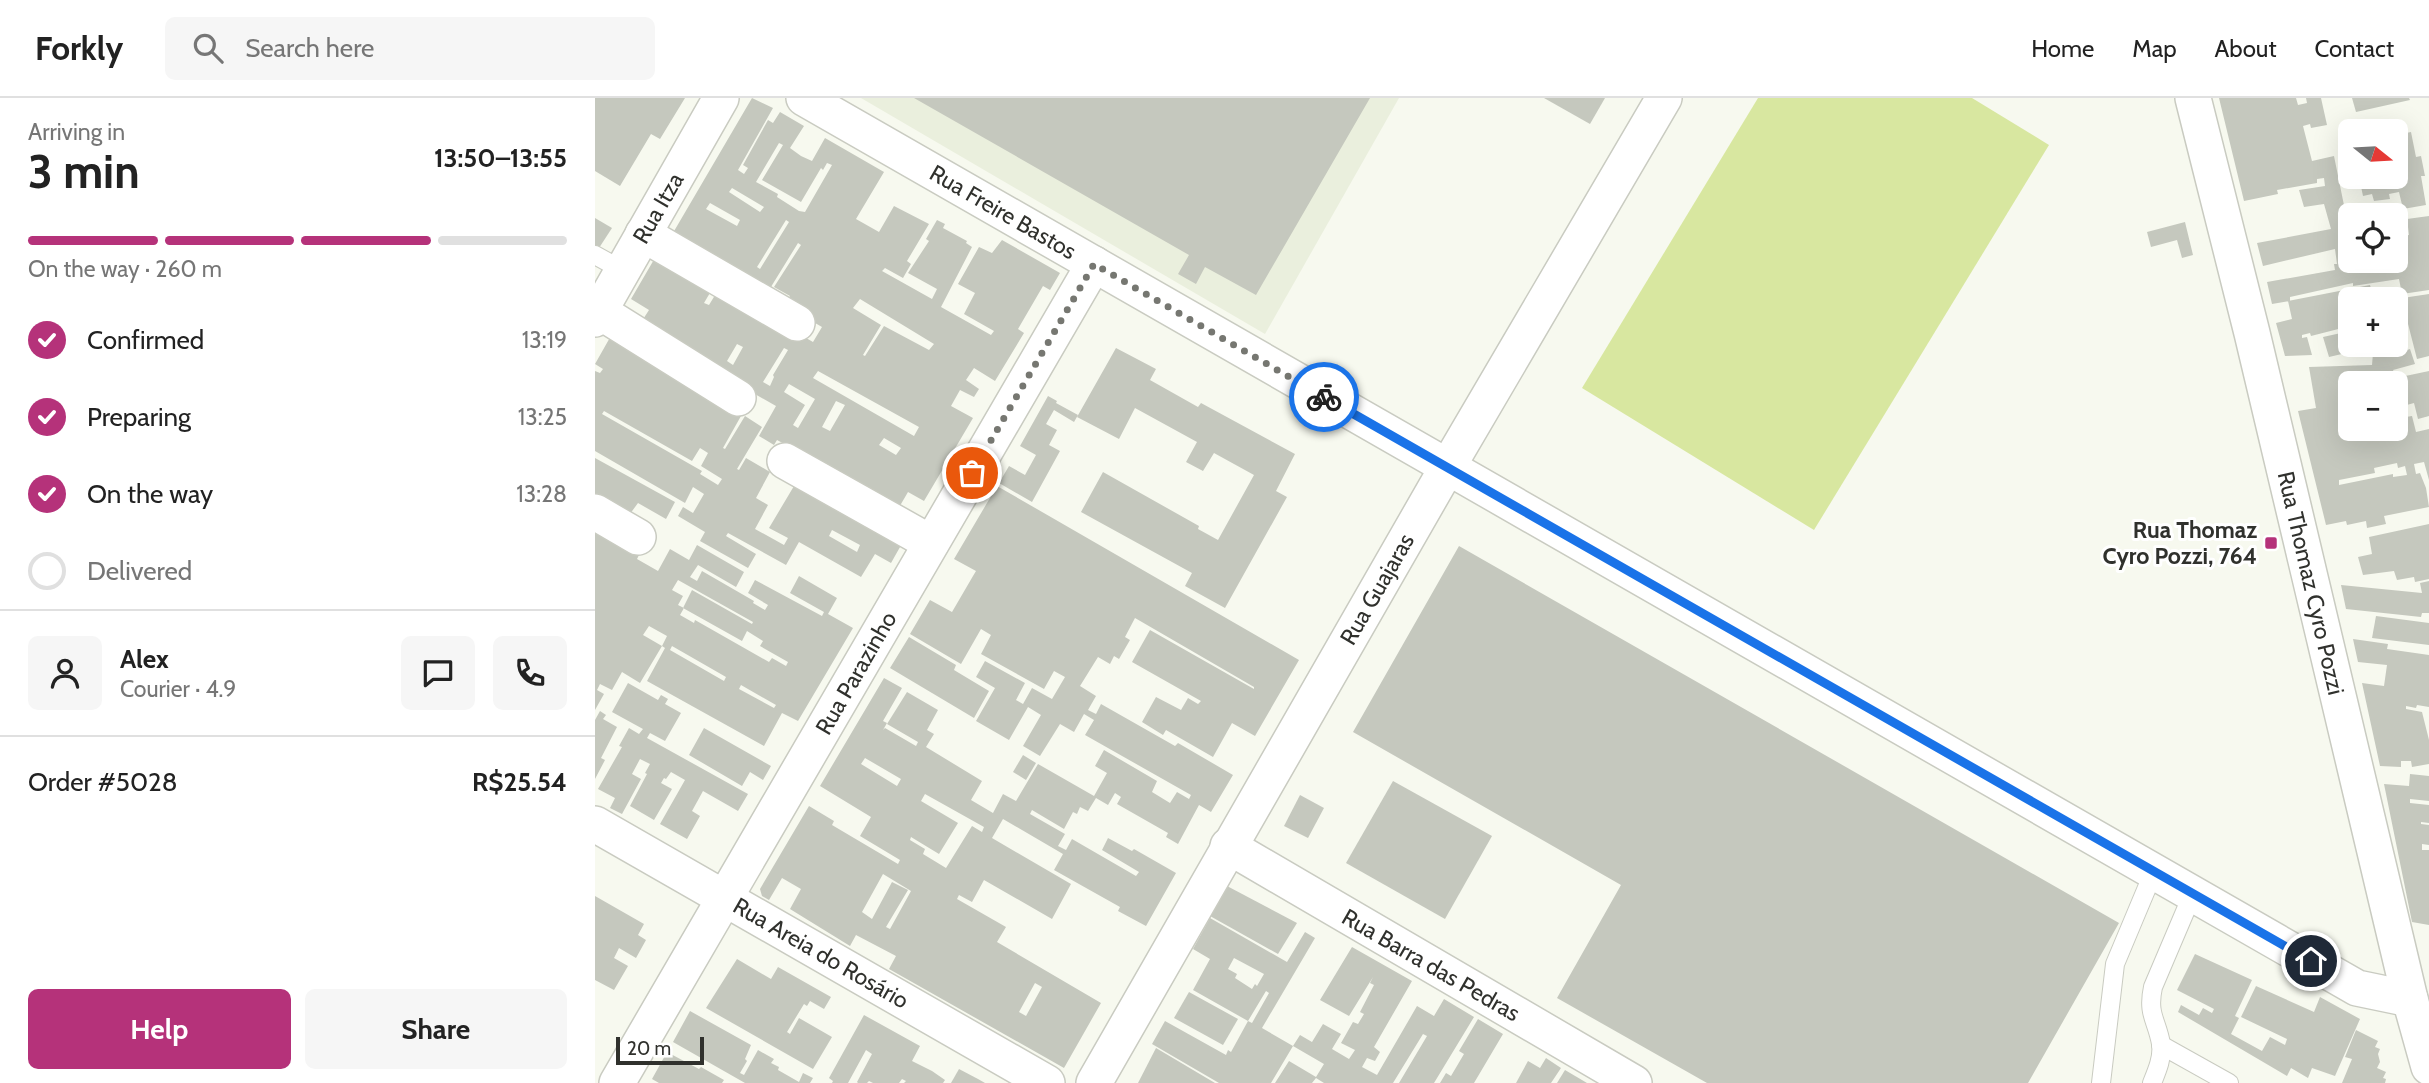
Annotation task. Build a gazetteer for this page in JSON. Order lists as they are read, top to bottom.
{
  "streets": {
    "street": [
      "Rua Itza",
      "Rua Freire Bastos",
      "Rua Thomaz Cyro Pozzi",
      "Rua Guajaras",
      "Rua Parazinho",
      "Rua Areia do Rosário",
      "Rua Barra das Pedras"
    ]
  },
  "crossings": [
    ["Rua Freire Bastos", "Rua Thomaz Cyro Pozzi"],
    ["Rua Freire Bastos", "Rua Guajaras"],
    ["Rua Freire Bastos", "Rua Parazinho"],
    ["Rua Guajaras", "Rua Barra das Pedras"],
    ["Rua Parazinho", "Rua Areia do Rosário"]
  ],
  "places": {
    "transit": ["Rua Thomaz Cyro Pozzi, 764"]
  },
  "scale_bar": "20 m",
  "north": "right",
  "page": {
    "header": "Forkly",
    "search": "Search here",
    "nav": [
      "Home",
      "Map",
      "About",
      "Contact"
    ],
    "heading": ["3 min", "Arriving in", "13:50–13:55"],
    "panel": [
      "Alex",
      "Courier · 4.9",
      "Order #5028",
      "R$25.54"
    ],
    "map_buttons": ["+", "−"],
    "bar": "On the way · 260 m",
    "list": [
      ["Confirmed", "13:19"],
      ["Preparing", "13:25"],
      ["On the way", "13:28"],
      "Delivered"
    ],
    "buttons": ["Help", "Share"],
    "scale": "20 m"
  }
}
